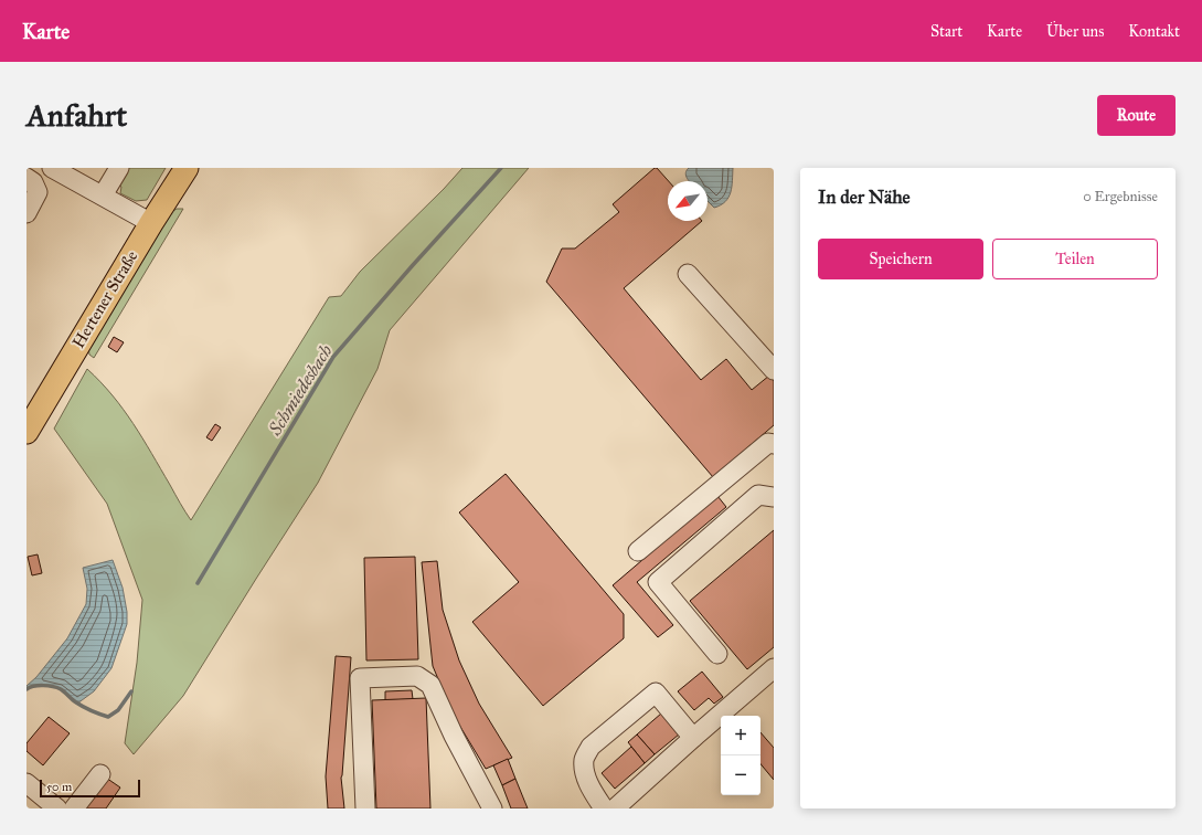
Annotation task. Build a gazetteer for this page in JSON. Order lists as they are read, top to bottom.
{
  "streets": {
    "main road": ["Hertener Straße"]
  },
  "water": ["Schmiedesbach"],
  "scale_bar": "50 m",
  "north": "bottom left",
  "page": {
    "header": "Karte",
    "nav": [
      "Start",
      "Karte",
      "Über uns",
      "Kontakt"
    ],
    "buttons": [
      "Route",
      ["Speichern", "Teilen"]
    ],
    "title": "Anfahrt",
    "heading": ["In der Nähe", "0 Ergebnisse"],
    "map_buttons": ["+", "−"],
    "scale": "50 m"
  }
}
